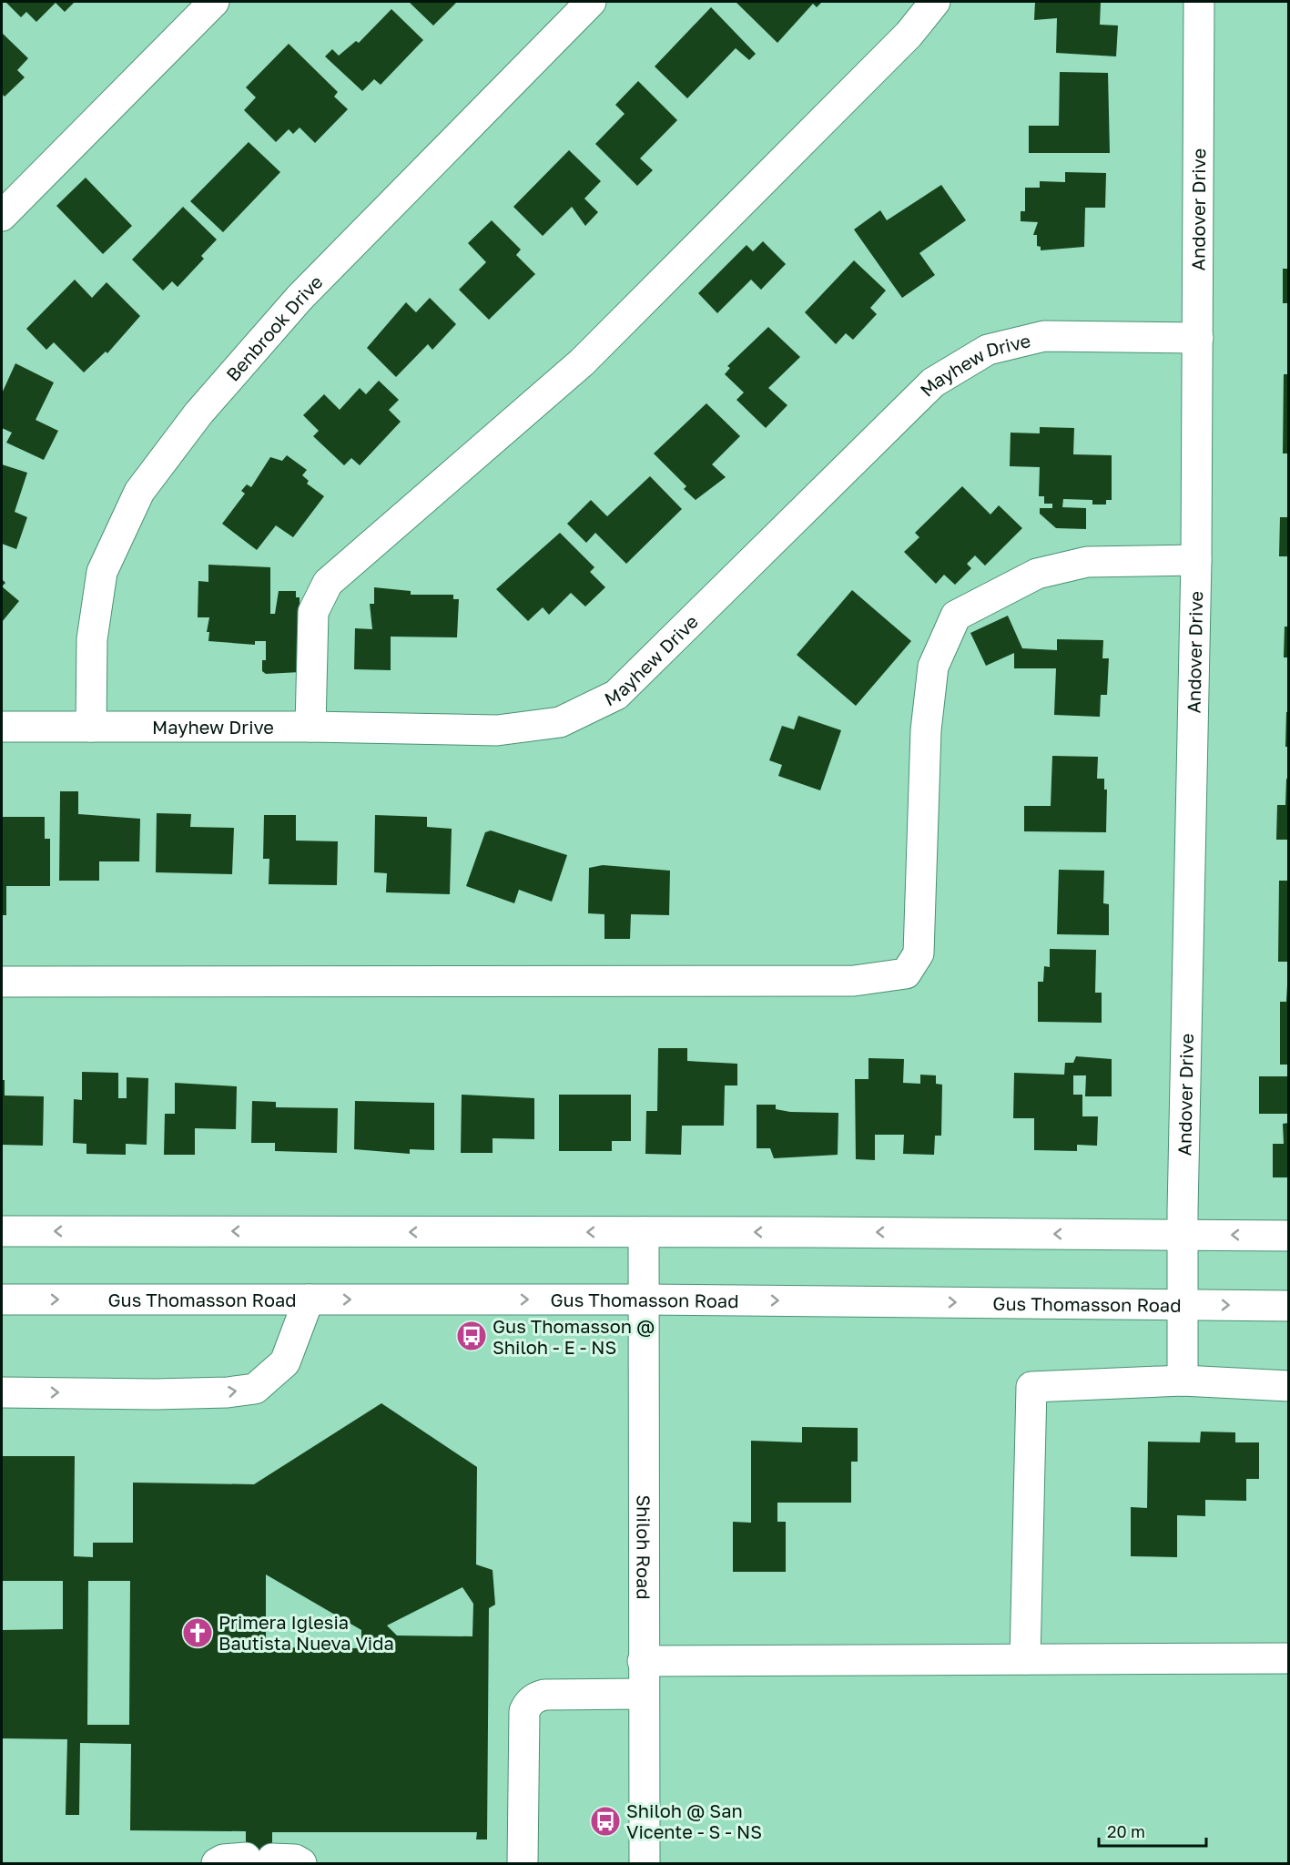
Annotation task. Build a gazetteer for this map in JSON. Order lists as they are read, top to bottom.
{
  "streets": {
    "street": [
      "Andover Drive",
      "Benbrook Drive",
      "Mayhew Drive",
      "Gus Thomasson Road",
      "Shiloh Road"
    ]
  },
  "crossings": [
    ["Andover Drive", "Mayhew Drive"],
    ["Andover Drive", "Gus Thomasson Road"],
    ["Benbrook Drive", "Mayhew Drive"],
    ["Gus Thomasson Road", "Shiloh Road"]
  ],
  "places": {
    "bus stop": ["Gus Thomasson @ Shiloh - E - NS", "Shiloh @ San Vicente - S - NS"],
    "church": ["Primera Iglesia Bautista Nueva Vida"]
  },
  "scale_bar": "20 m"
}
